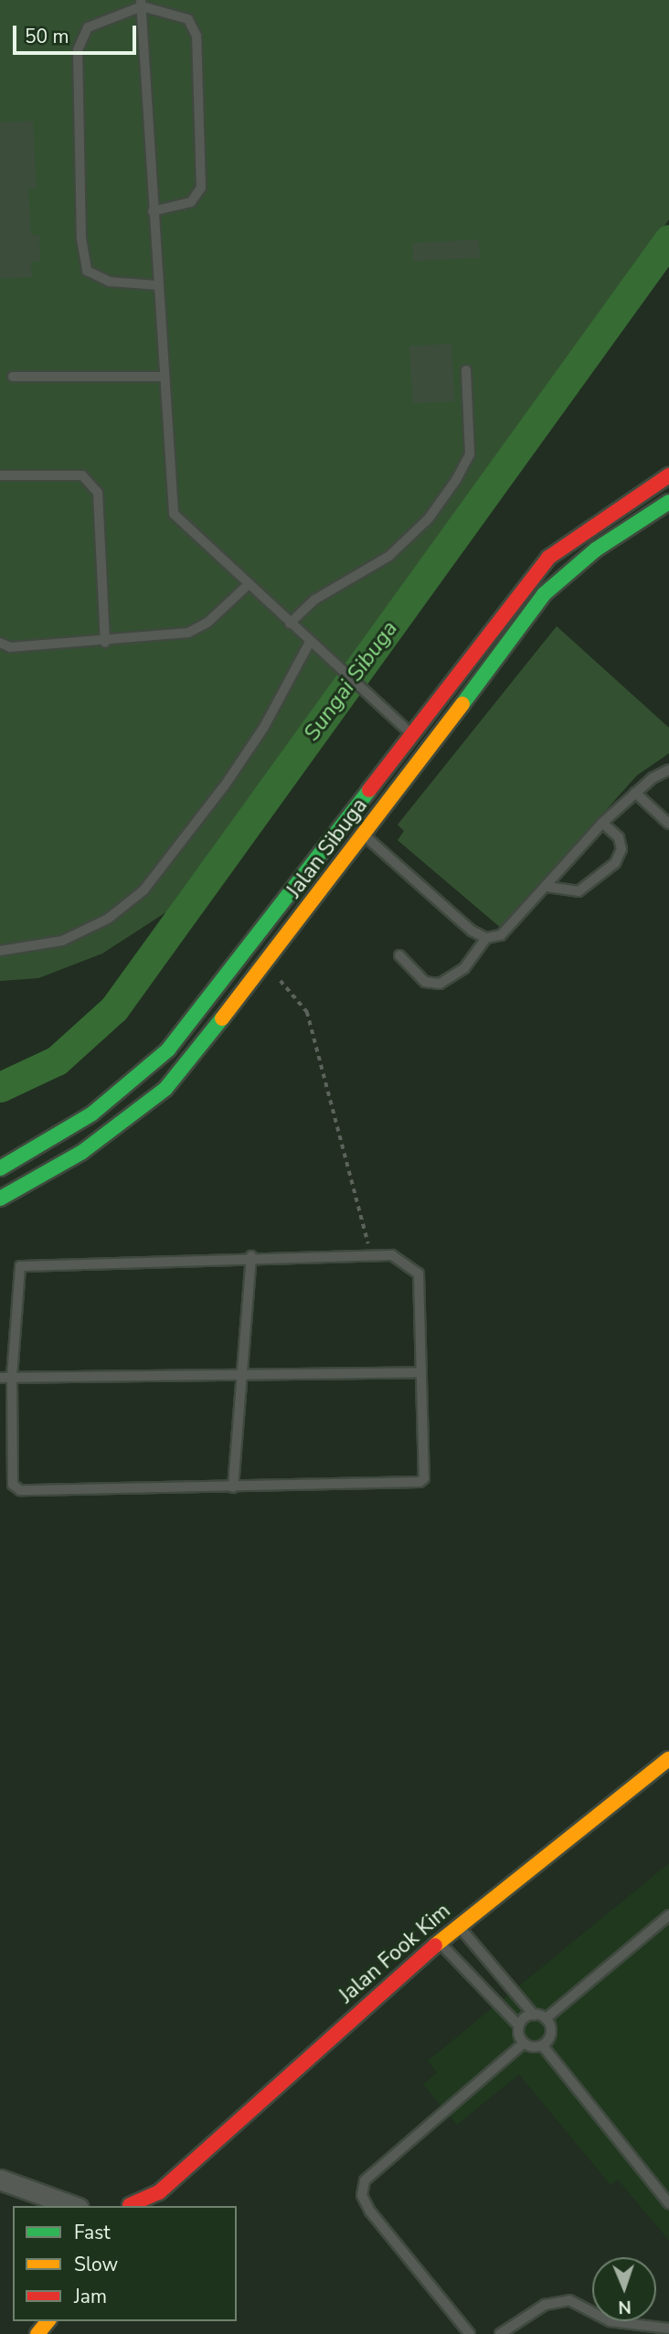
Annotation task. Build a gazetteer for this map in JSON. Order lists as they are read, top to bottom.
{
  "streets": {
    "main road": ["Jalan Sibuga", "Jalan Fook Kim"]
  },
  "water": ["Sungai Sibuga"],
  "legend": ["Fast", "Slow", "Jam"],
  "scale_bar": "50 m",
  "north": "bottom"
}
